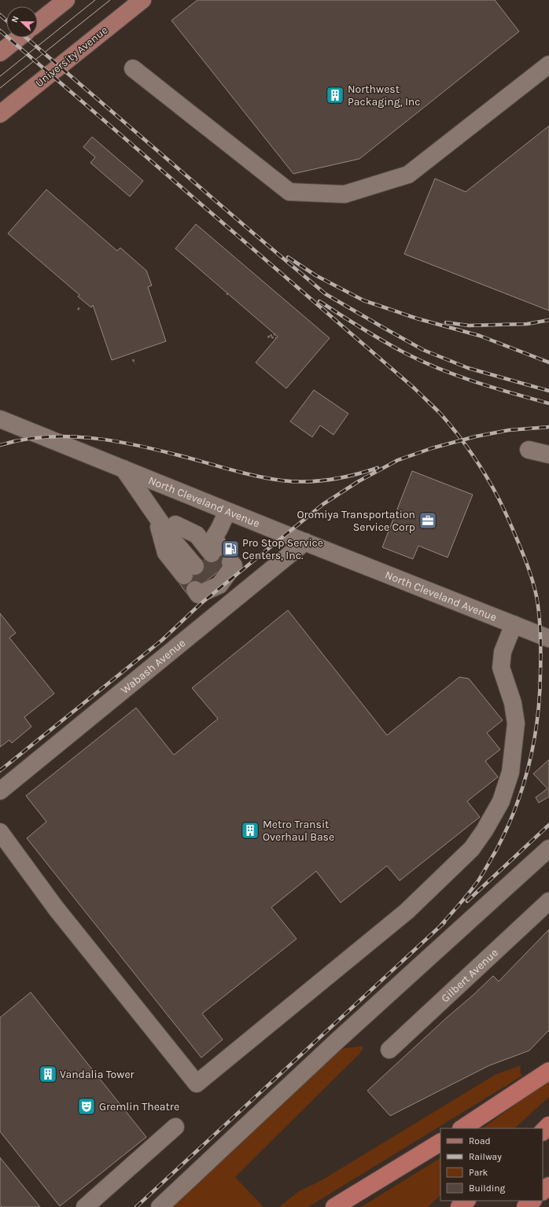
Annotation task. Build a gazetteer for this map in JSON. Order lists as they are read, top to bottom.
{
  "streets": {
    "main road": ["University Avenue"],
    "street": ["North Cleveland Avenue", "Wabash Avenue", "Gilbert Avenue"]
  },
  "crossings": [
    ["North Cleveland Avenue", "Wabash Avenue"]
  ],
  "places": {
    "building": ["Northwest Packaging, Inc", "Metro Transit Overhaul Base", "Vandalia Tower"],
    "office": ["Oromiya Transportation Service Corp"],
    "fuel station": ["Pro Stop Service Centers, Inc."],
    "theatre": ["Gremlin Theatre"]
  },
  "legend": [
    "Road",
    "Railway",
    "Park",
    "Building"
  ],
  "north": "left"
}
